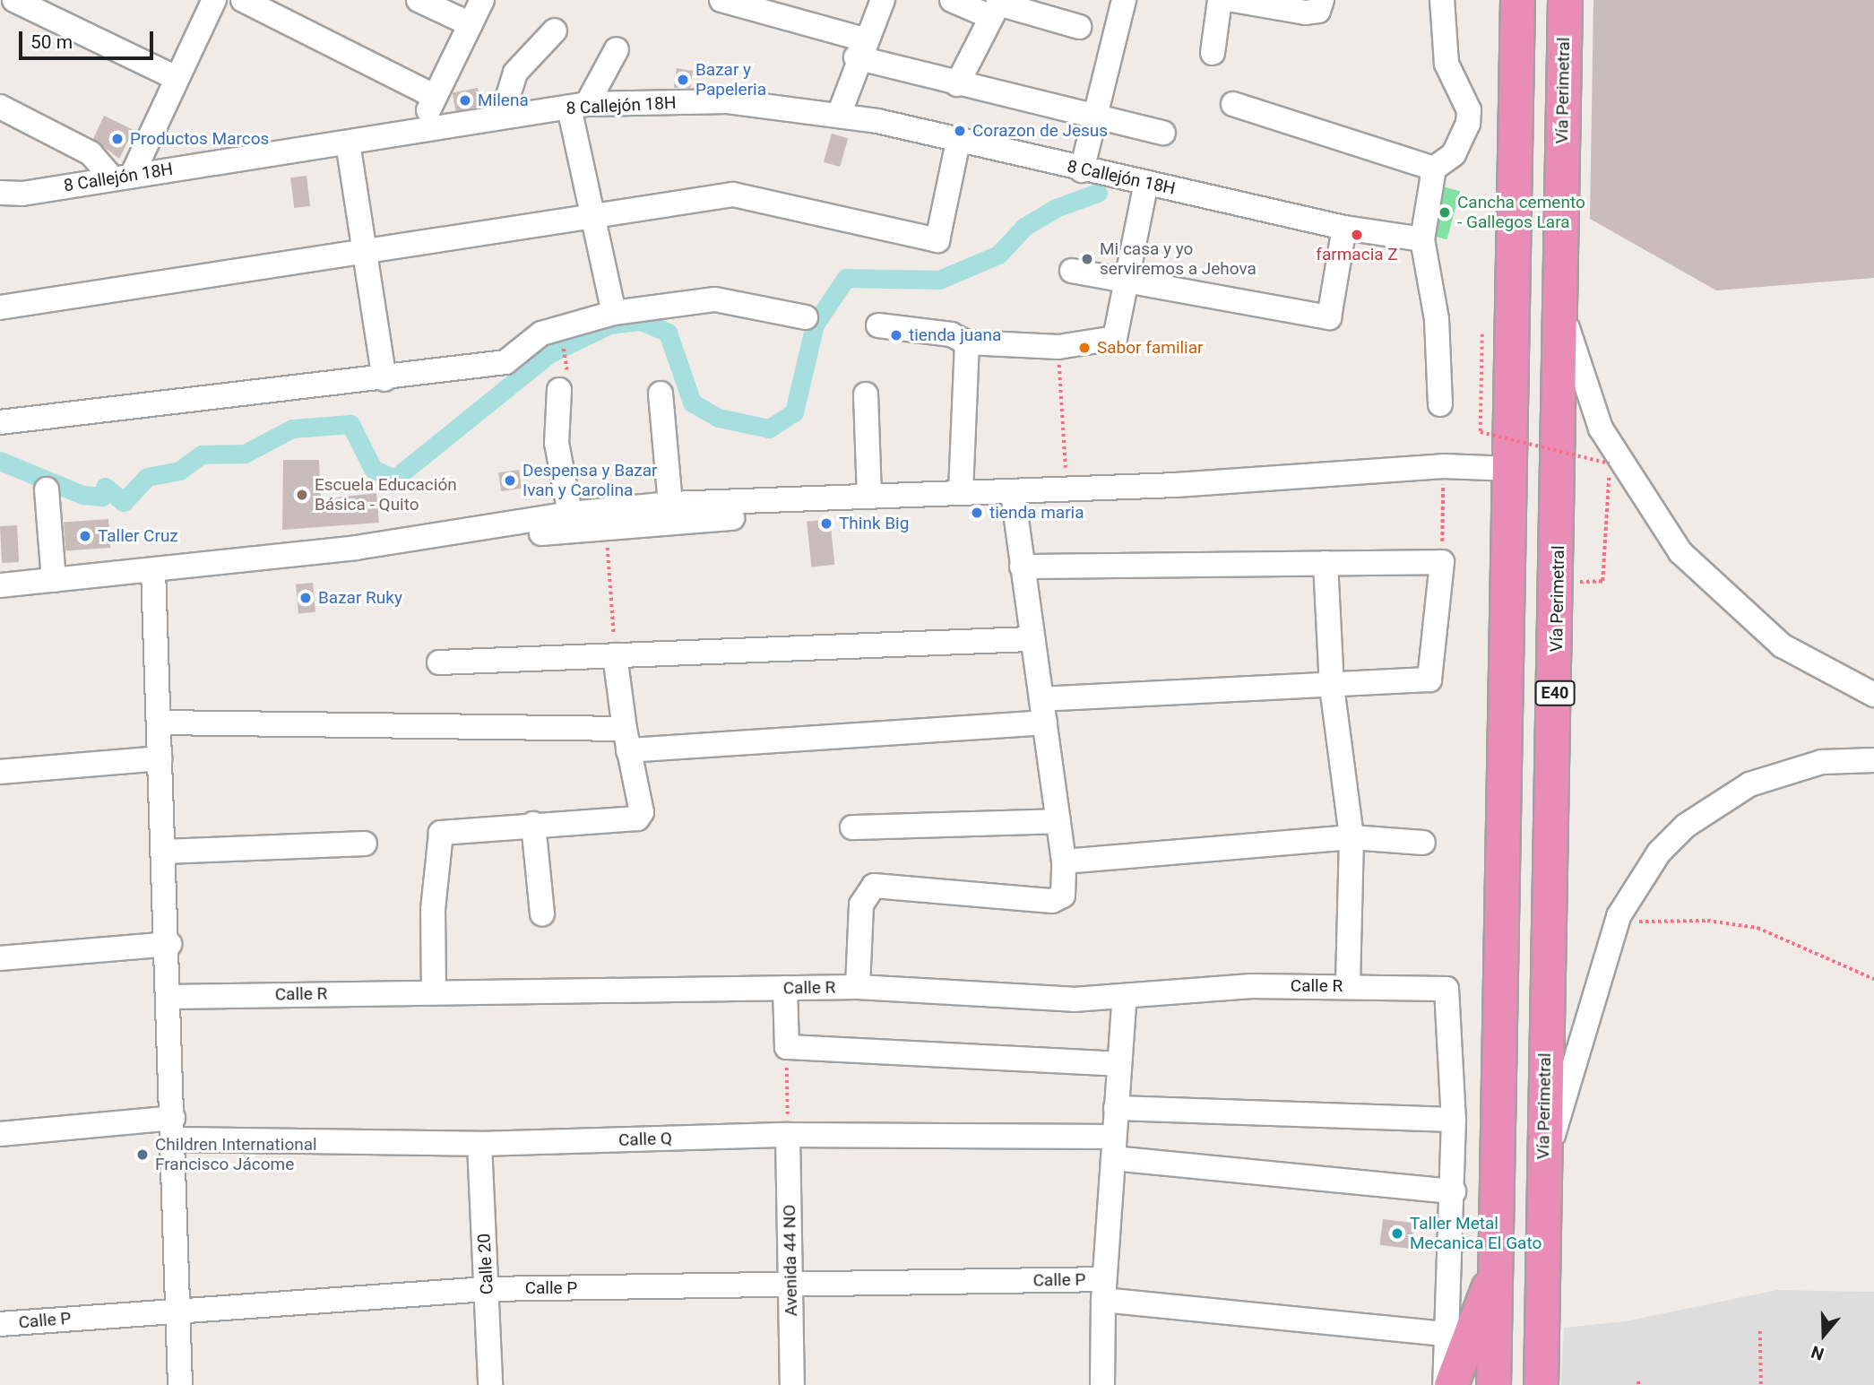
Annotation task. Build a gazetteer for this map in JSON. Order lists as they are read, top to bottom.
{
  "streets": {
    "highway": ["Vía Perimetral", "E40"],
    "street": [
      "8 Callejón 18H",
      "Calle R",
      "Calle Q",
      "Avenida 44 NO",
      "Calle 20",
      "Calle P"
    ]
  },
  "crossings": [
    ["Calle Q", "Avenida 44 NO"],
    ["Calle Q", "Calle 20"],
    ["Avenida 44 NO", "Calle P"],
    ["Calle 20", "Calle P"]
  ],
  "places": [
    "Bazar y Papeleria",
    "Milena",
    "Corazon de Jesus",
    "Productos Marcos",
    "Cancha cemento - Gallegos Lara",
    "farmacia Z",
    "Mi casa y yo serviremos a Jehova",
    "tienda juana",
    "Sabor familiar",
    "Despensa y Bazar Ivan y Carolina",
    "Escuela Educación Básica - Quito",
    "tienda maria",
    "Think Big",
    "Taller Cruz",
    "Bazar Ruky",
    "Children International Francisco Jácome",
    "Taller Metal Mecanica El Gato"
  ],
  "scale_bar": "50 m",
  "north": "bottom"
}
